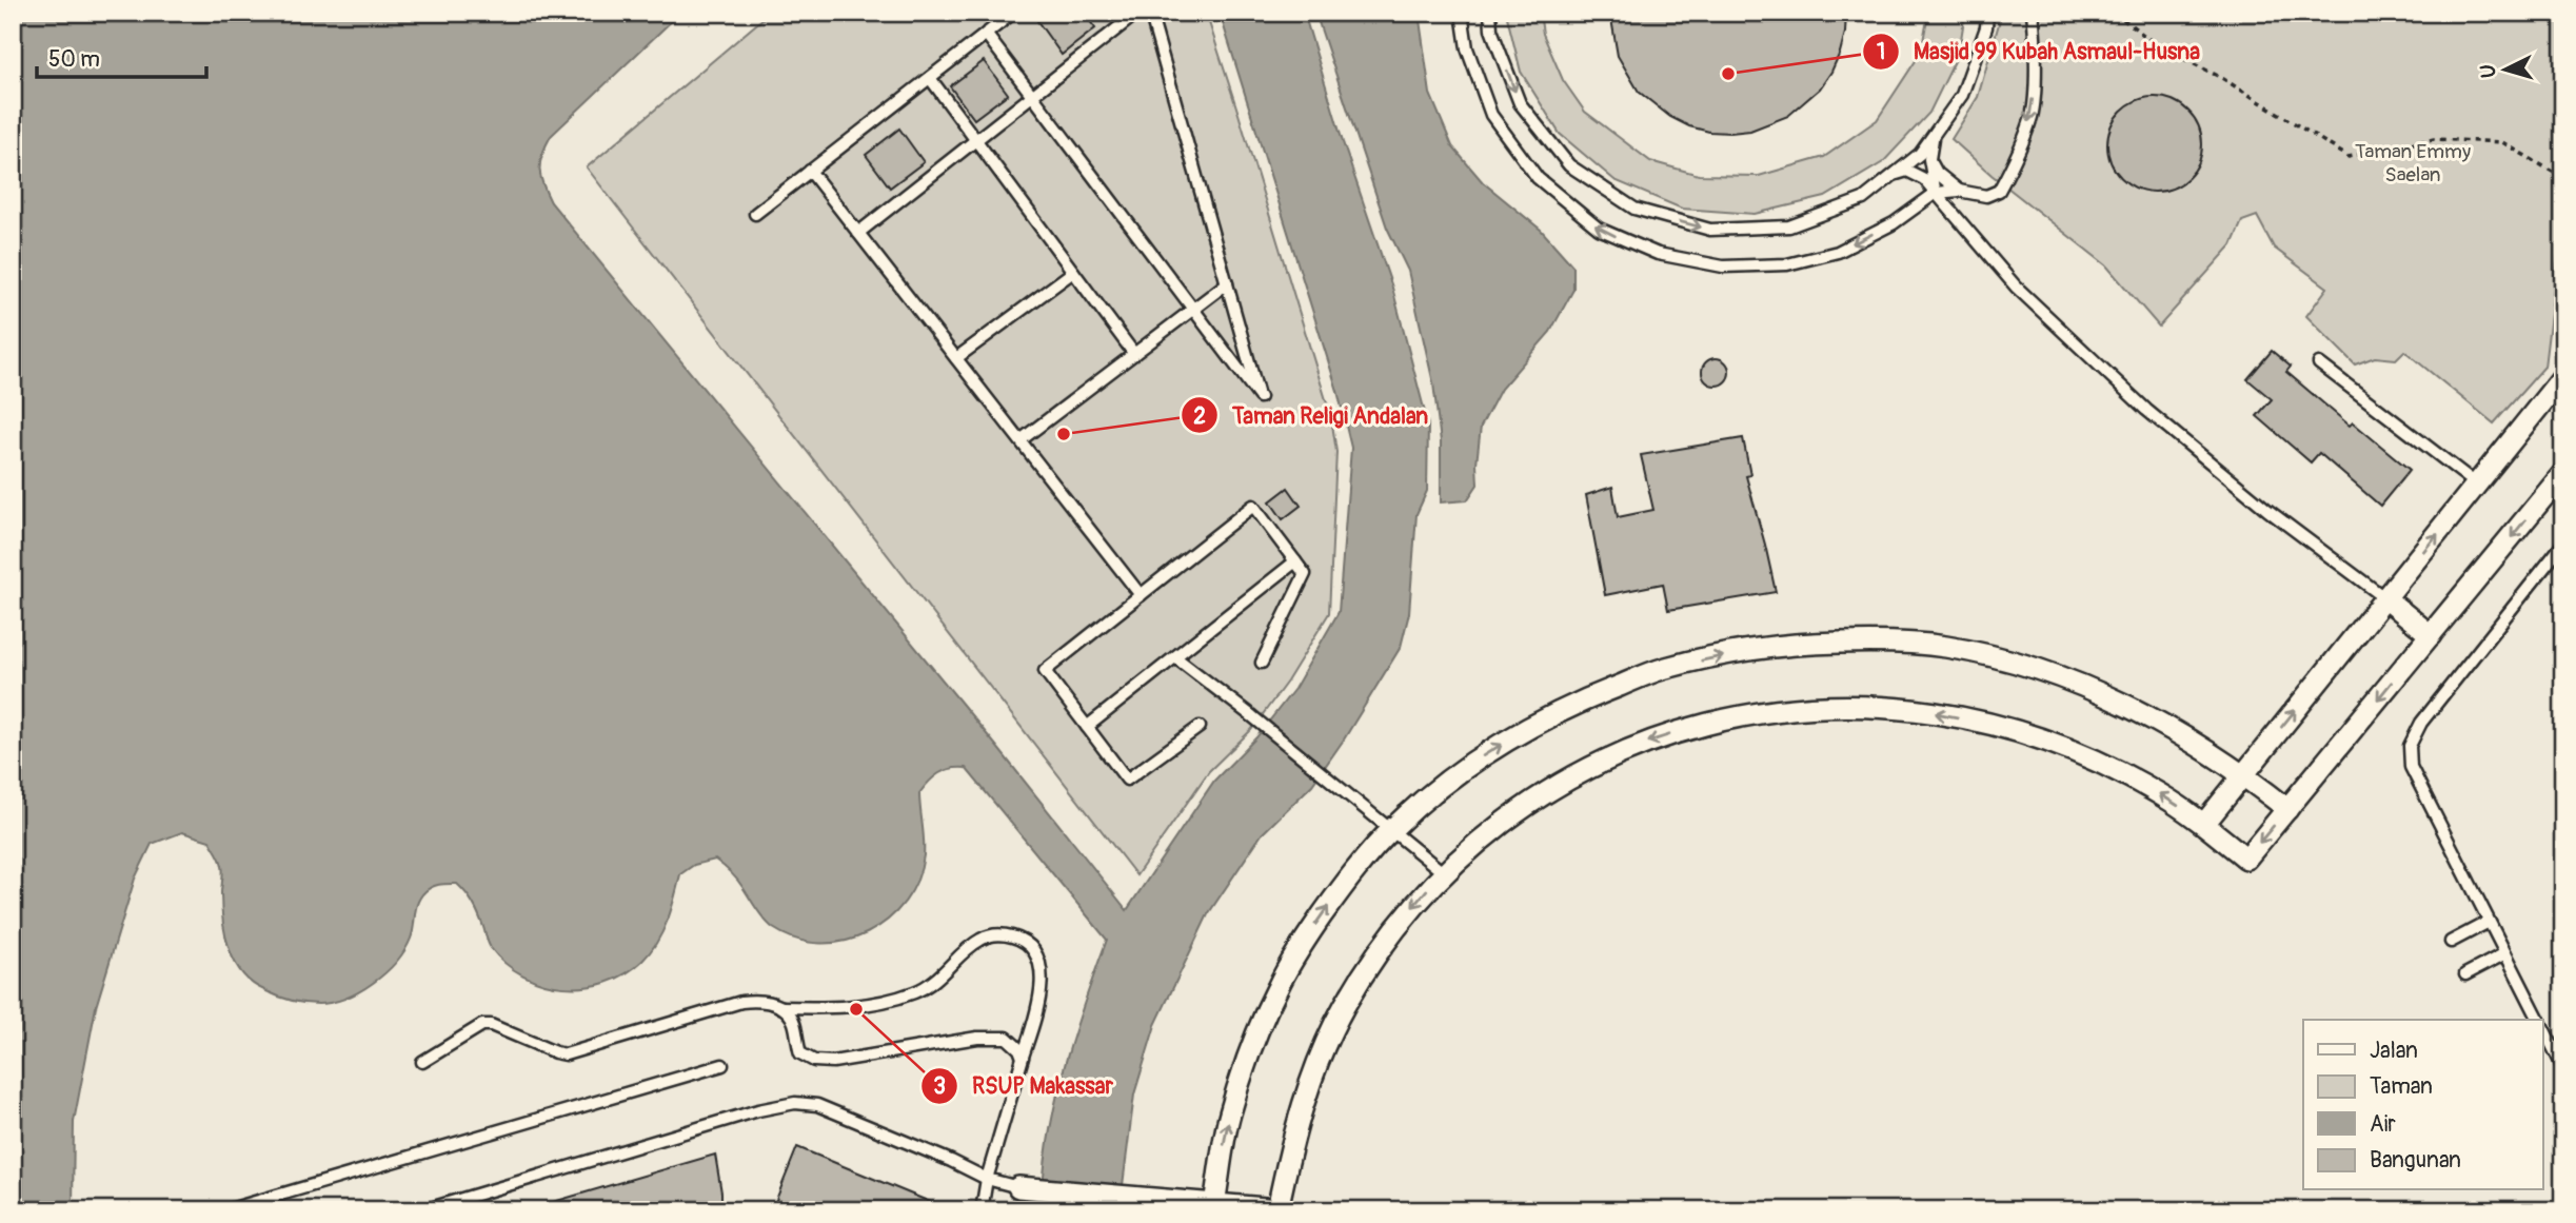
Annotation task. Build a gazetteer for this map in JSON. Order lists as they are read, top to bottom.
{
  "parks": ["Taman Emmy Saelan"],
  "places": ["Masjid 99 Kubah Asmaul-Husna", "Taman Religi Andalan", "RSUP Makassar"],
  "legend": [
    "Jalan",
    "Taman",
    "Air",
    "Bangunan"
  ],
  "scale_bar": "50 m",
  "north": "left"
}
